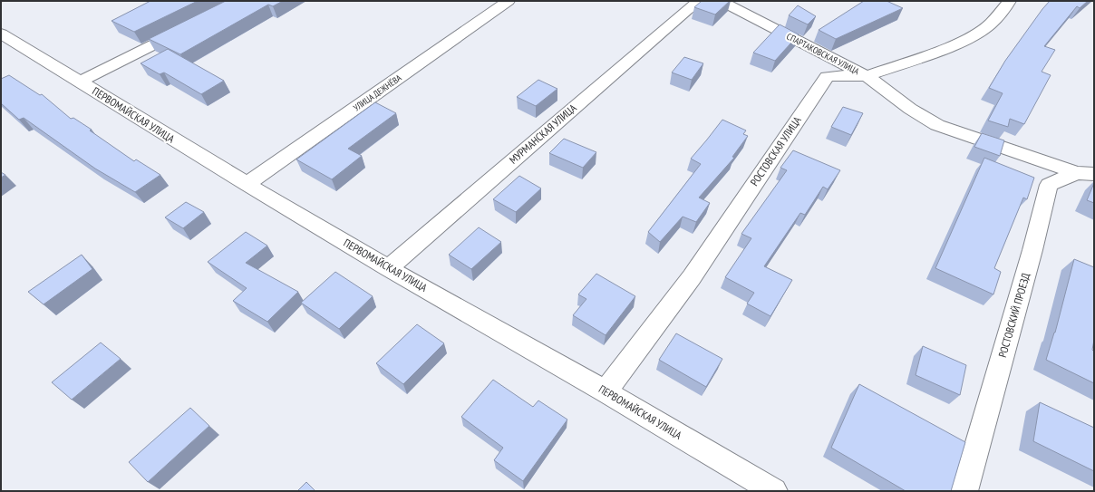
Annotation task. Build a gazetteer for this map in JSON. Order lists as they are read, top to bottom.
{
  "streets": {
    "street": [
      "СПАРТАКОВСКАЯ УЛИЦА",
      "УЛИЦА ДЕЖНЁВА",
      "ПЕРВОМАЙСКАЯ УЛИЦА",
      "МУРМАНСКАЯ УЛИЦА",
      "РОСТОВСКАЯ УЛИЦА",
      "РОСТОВСКИЙ ПРОЕЗД"
    ]
  },
  "crossings": [
    ["СПАРТАКОВСКАЯ УЛИЦА", "РОСТОВСКАЯ УЛИЦА"],
    ["СПАРТАКОВСКАЯ УЛИЦА", "РОСТОВСКИЙ ПРОЕЗД"],
    ["УЛИЦА ДЕЖНЁВА", "ПЕРВОМАЙСКАЯ УЛИЦА"],
    ["ПЕРВОМАЙСКАЯ УЛИЦА", "МУРМАНСКАЯ УЛИЦА"],
    ["ПЕРВОМАЙСКАЯ УЛИЦА", "РОСТОВСКАЯ УЛИЦА"]
  ]
}
